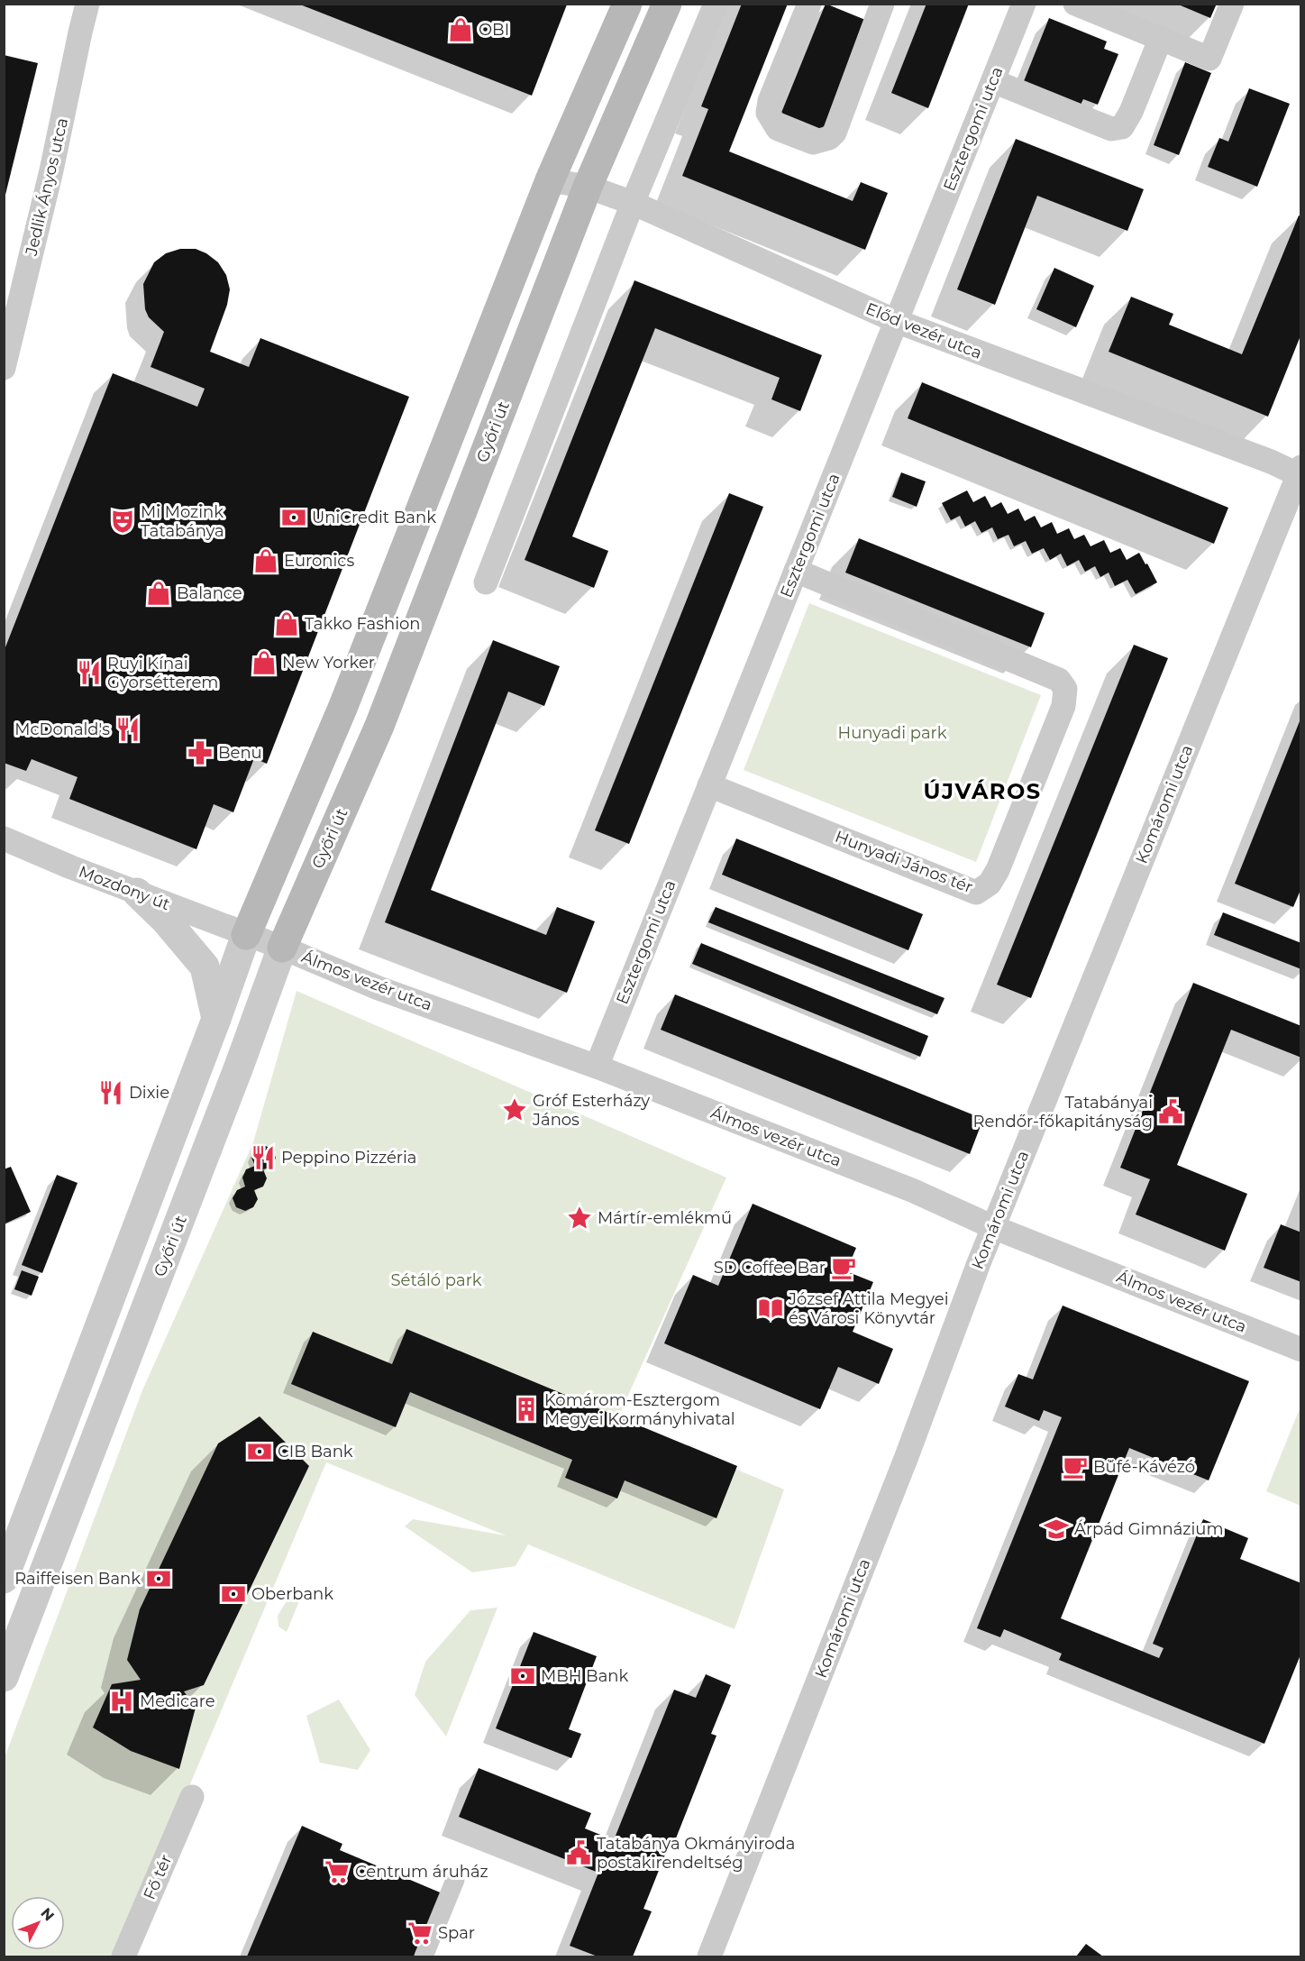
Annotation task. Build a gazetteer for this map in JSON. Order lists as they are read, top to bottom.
{
  "streets": {
    "main road": ["Győri út"],
    "street": [
      "Esztergomi utca",
      "Jedlik Ányos utca",
      "Előd vezér utca",
      "Komáromi utca",
      "Hunyadi János tér",
      "Mozdony út",
      "Álmos vezér utca",
      "Fő tér"
    ]
  },
  "crossings": [
    ["Esztergomi utca", "Előd vezér utca"],
    ["Esztergomi utca", "Hunyadi János tér"],
    ["Esztergomi utca", "Álmos vezér utca"],
    ["Előd vezér utca", "Győri út"],
    ["Előd vezér utca", "Komáromi utca"],
    ["Győri út", "Álmos vezér utca"],
    ["Komáromi utca", "Álmos vezér utca"],
    ["Mozdony út", "Álmos vezér utca"]
  ],
  "districts": ["ÚJVÁROS"],
  "parks": ["Hunyadi park", "Sétáló park"],
  "places": {
    "shop": [
      "OBI",
      "Euronics",
      "Balance",
      "Takko Fashion",
      "New Yorker"
    ],
    "bank": [
      "UniCredit Bank",
      "CIB Bank",
      "Raiffeisen Bank",
      "Oberbank",
      "MBH Bank"
    ],
    "theatre": ["Mi Mozink Tatabánya"],
    "restaurant": [
      "Ruyi Kínai Gyorsétterem",
      "McDonald's",
      "Dixie",
      "Peppino Pizzéria"
    ],
    "pharmacy": ["Benu"],
    "place": ["Gróf Esterházy János", "Mártír-emlékmű"],
    "public building": ["Tatabányai Rendőr-főkapitányság", "Tatabánya Okmányiroda postakirendeltség"],
    "cafe": ["SD Coffee Bar", "Büfé-Kávézó"],
    "library": ["József Attila Megyei és Városi Könyvtár"],
    "building": ["Komárom-Esztergom Megyei Kormányhivatal"],
    "school or university": ["Árpád Gimnázium"],
    "hospital": ["Medicare"],
    "supermarket": ["Centrum áruház", "Spar"]
  },
  "north": "top right"
}
